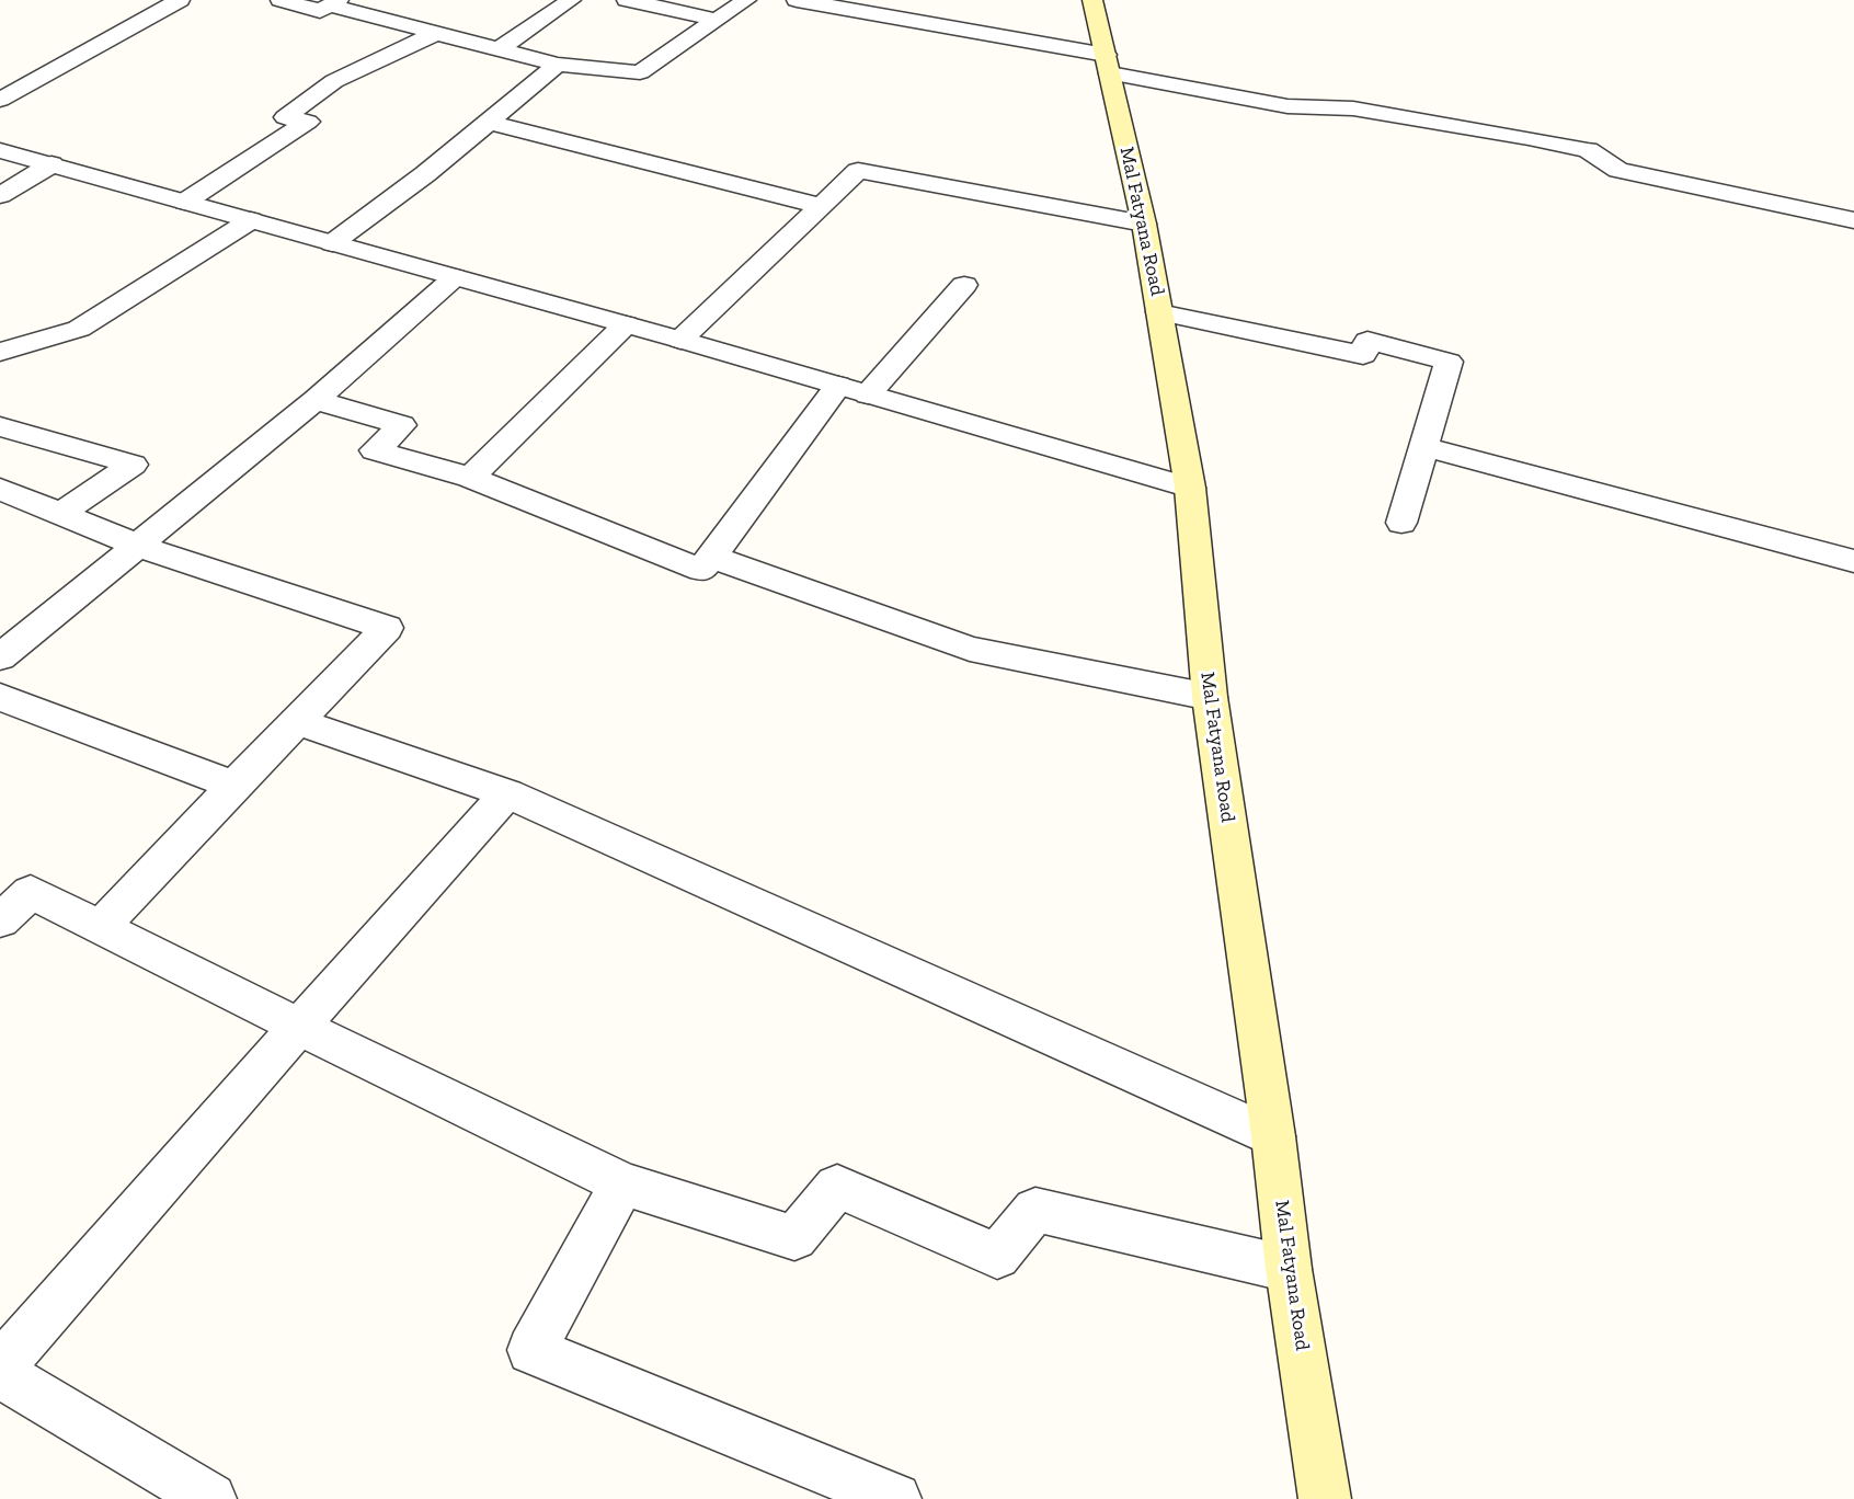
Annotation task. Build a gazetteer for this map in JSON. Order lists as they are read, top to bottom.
{
  "streets": {
    "main road": ["Mal Fatyana Road"]
  }
}
